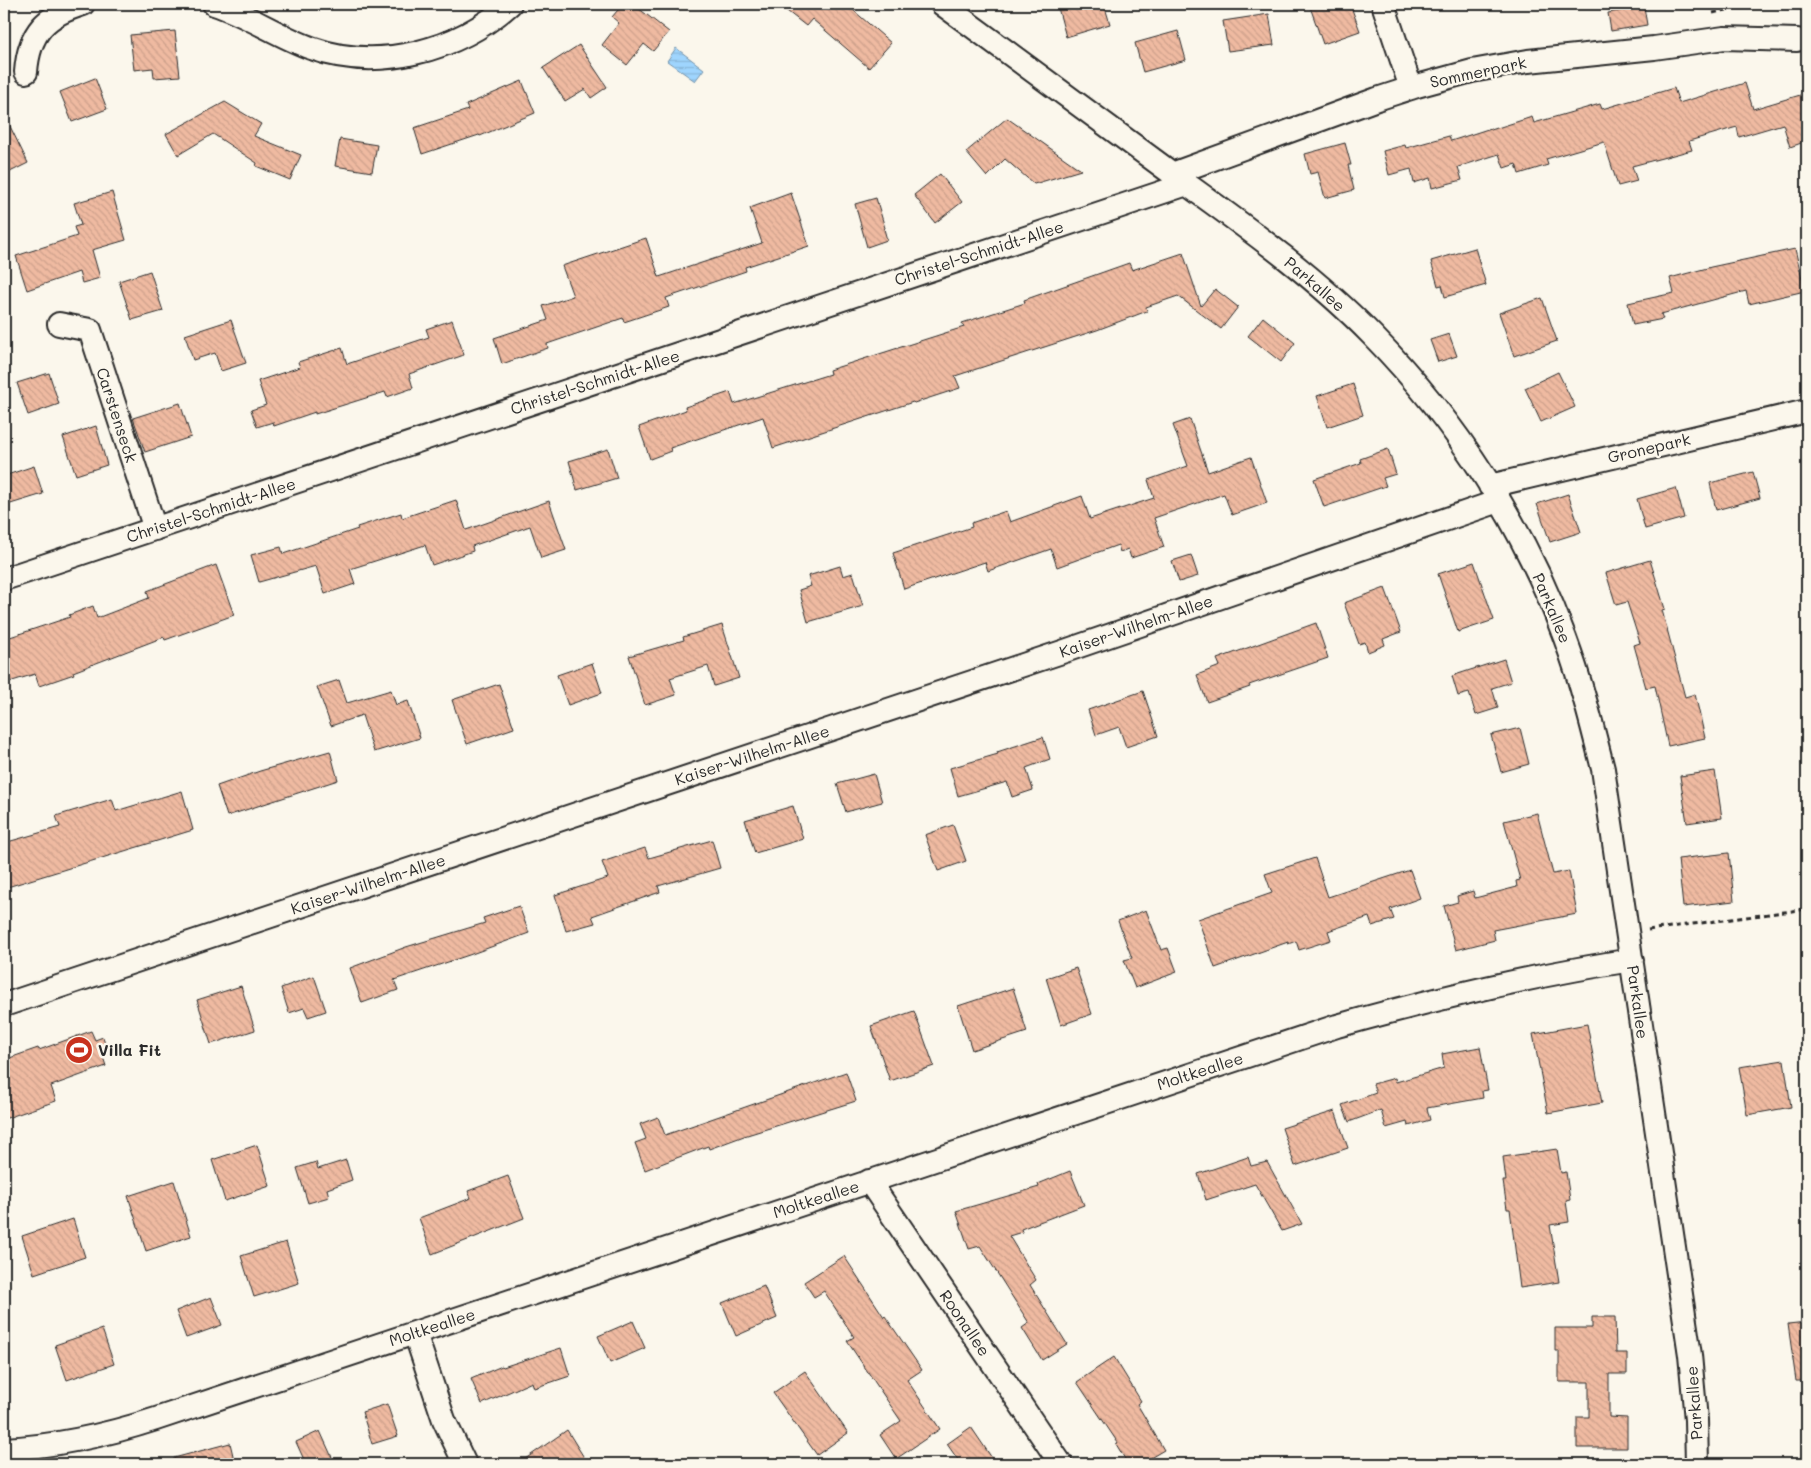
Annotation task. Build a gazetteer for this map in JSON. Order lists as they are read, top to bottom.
{
  "streets": {
    "street": [
      "Sommerpark",
      "Christel-Schmidt-Allee",
      "Parkallee",
      "Carstenseck",
      "Gronepark",
      "Kaiser-Wilhelm-Allee",
      "Moltkeallee",
      "Roonallee"
    ]
  },
  "crossings": [
    ["Sommerpark", "Christel-Schmidt-Allee"],
    ["Sommerpark", "Parkallee"],
    ["Christel-Schmidt-Allee", "Parkallee"],
    ["Christel-Schmidt-Allee", "Carstenseck"],
    ["Parkallee", "Gronepark"],
    ["Parkallee", "Kaiser-Wilhelm-Allee"],
    ["Parkallee", "Moltkeallee"],
    ["Gronepark", "Kaiser-Wilhelm-Allee"],
    ["Moltkeallee", "Roonallee"]
  ],
  "places": {
    "sports": ["Villa Fit"]
  }
}
